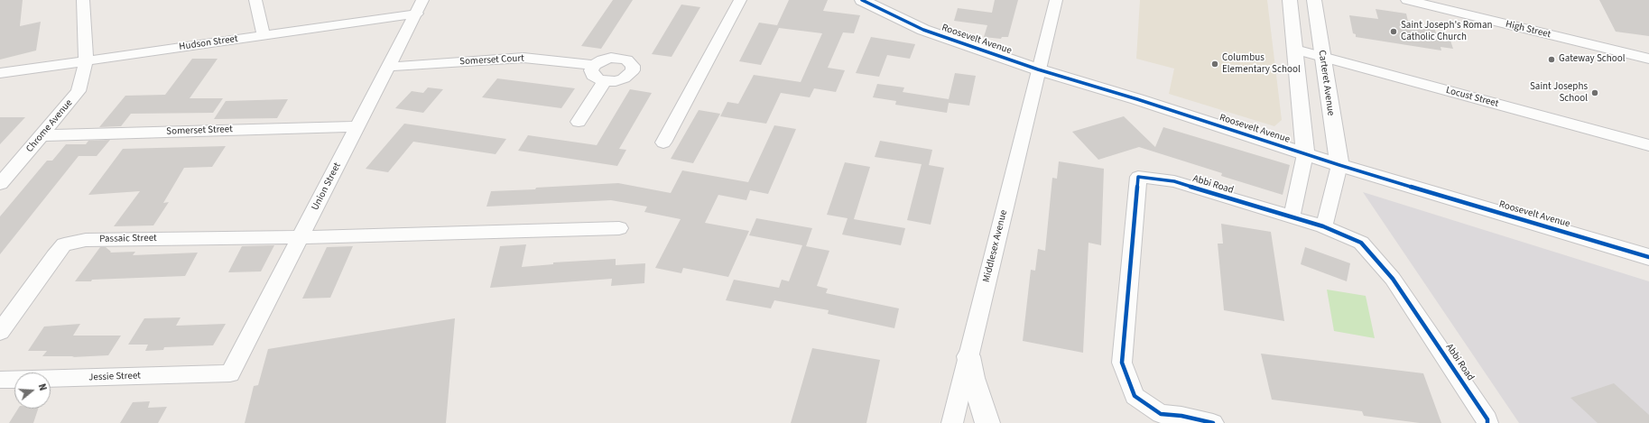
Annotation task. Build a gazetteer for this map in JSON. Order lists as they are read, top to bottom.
{
  "streets": {
    "street": [
      "High Street",
      "Roosevelt Avenue",
      "Hudson Street",
      "Somerset Court",
      "Carteret Avenue",
      "Locust Street",
      "Chrome Avenue",
      "Somerset Street",
      "Abbi Road",
      "Union Street",
      "Passaic Street",
      "Middlesex Avenue",
      "Jessie Street"
    ]
  },
  "crossings": [
    ["Roosevelt Avenue", "Carteret Avenue"],
    ["Roosevelt Avenue", "Middlesex Avenue"],
    ["Hudson Street", "Chrome Avenue"],
    ["Hudson Street", "Union Street"],
    ["Somerset Court", "Union Street"],
    ["Carteret Avenue", "Locust Street"],
    ["Chrome Avenue", "Somerset Street"],
    ["Somerset Street", "Union Street"],
    ["Union Street", "Passaic Street"],
    ["Union Street", "Jessie Street"]
  ],
  "places": [
    "Saint Joseph's Roman Catholic Church",
    "Gateway School",
    "Columbus Elementary School",
    "Saint Josephs School"
  ],
  "north": "right"
}
